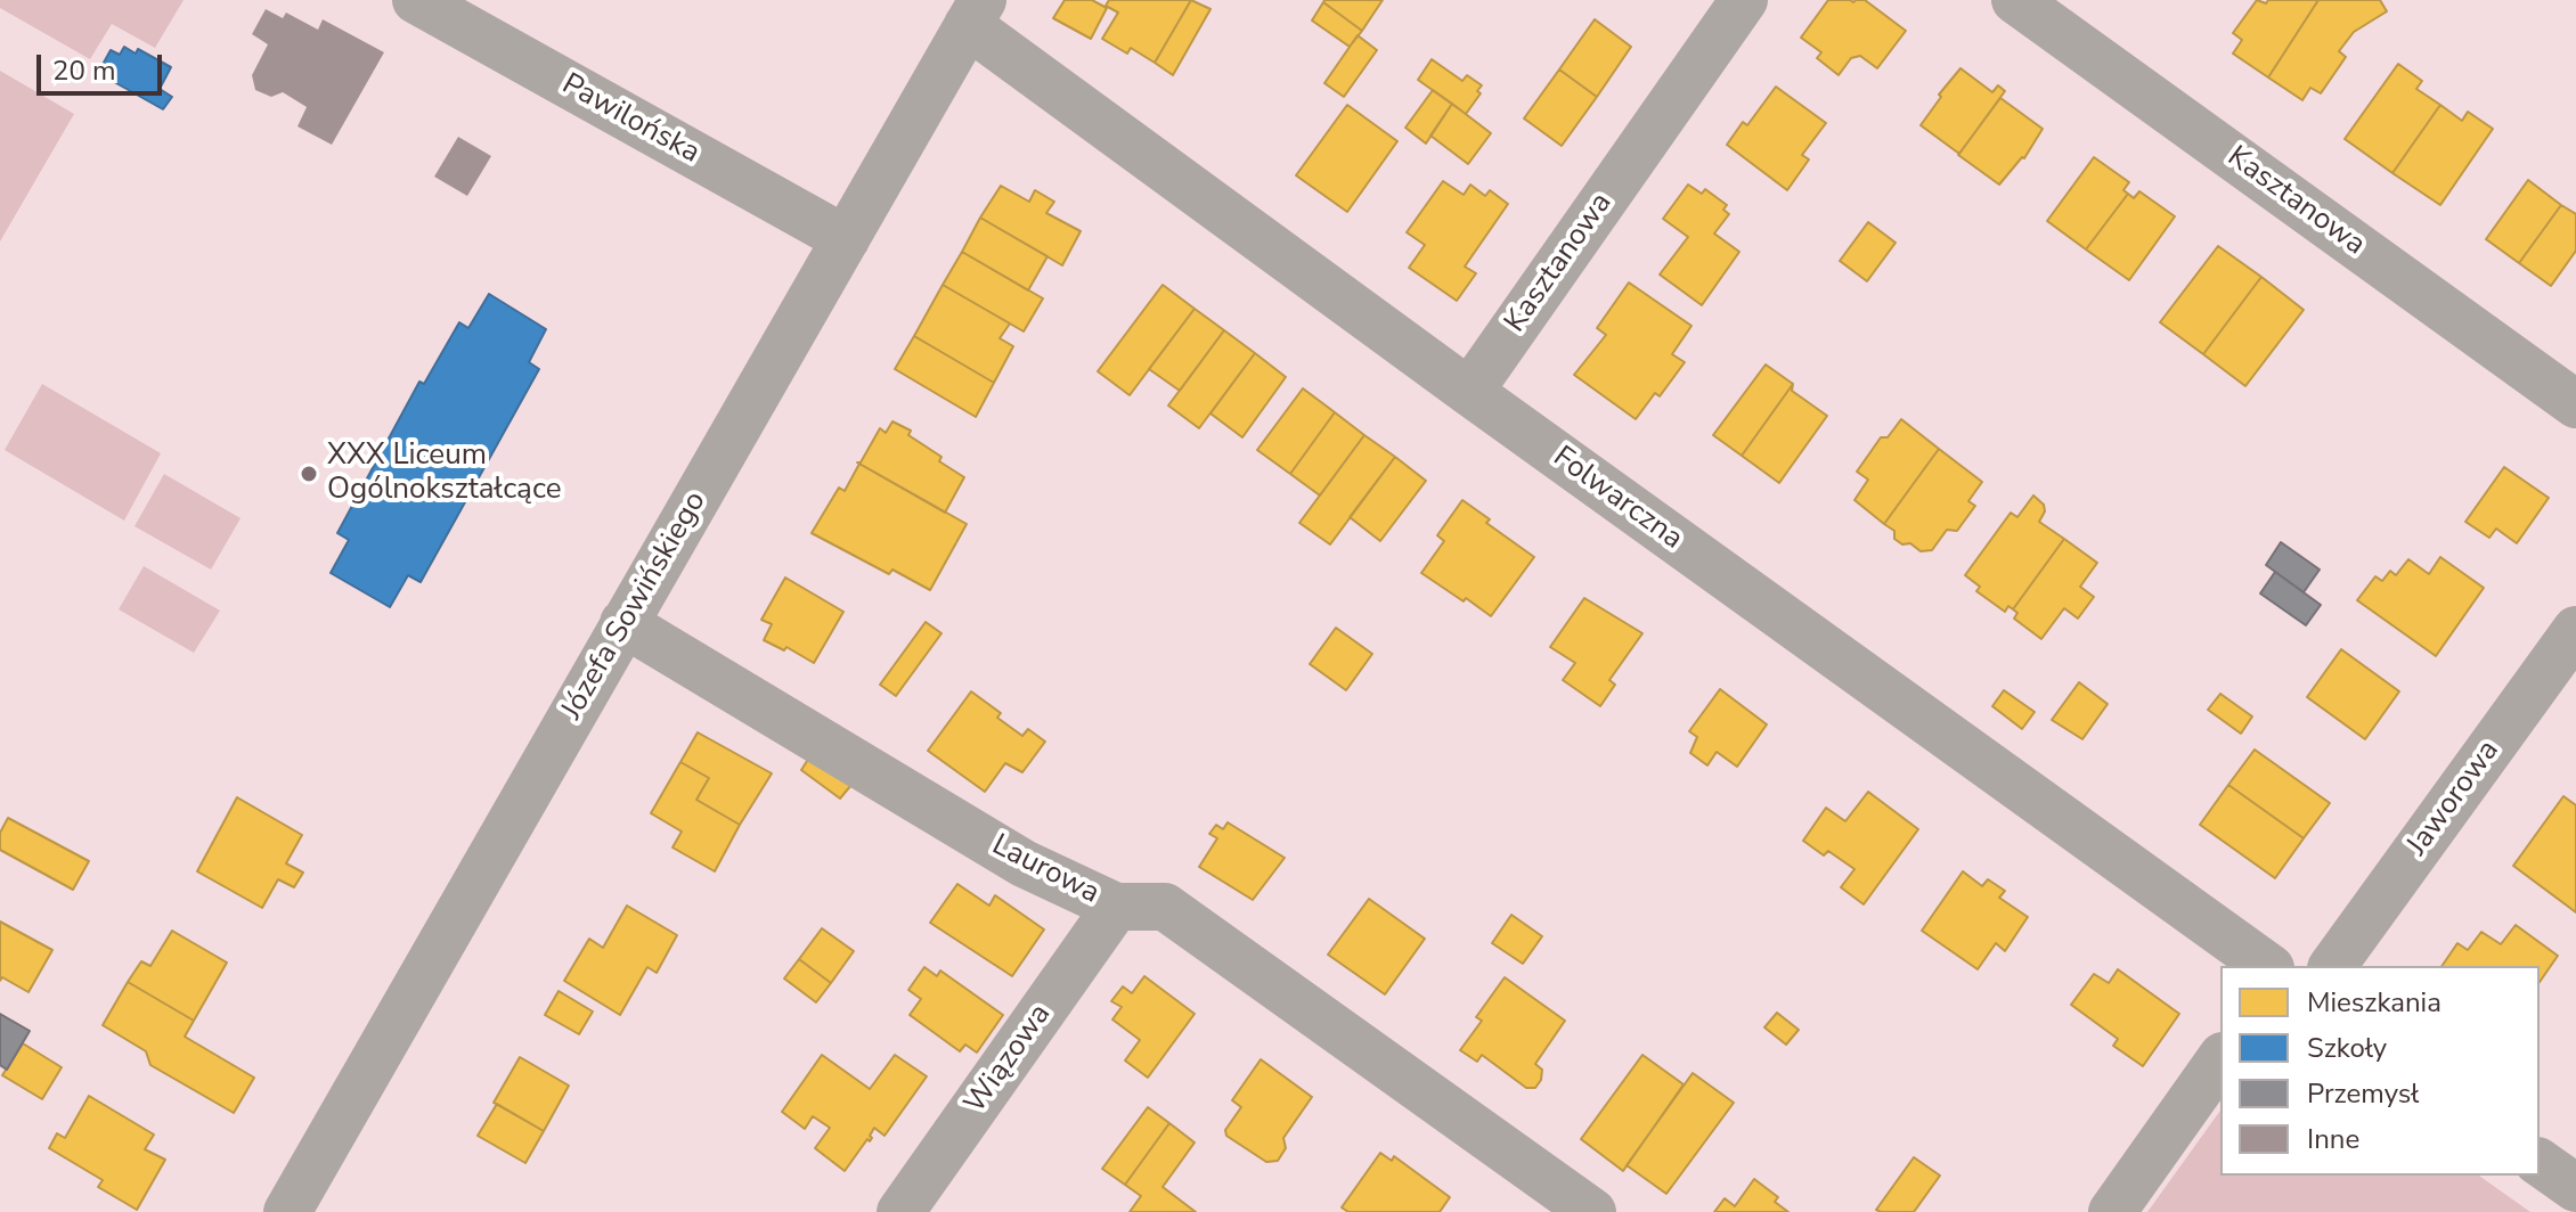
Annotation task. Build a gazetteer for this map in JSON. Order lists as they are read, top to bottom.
{
  "streets": {
    "street": [
      "Pawilońska",
      "Kasztanowa",
      "Folwarczna",
      "Józefa Sowińskiego",
      "Jaworowa",
      "Laurowa",
      "Wiązowa"
    ]
  },
  "crossings": [
    ["Pawilońska", "Józefa Sowińskiego"],
    ["Kasztanowa", "Folwarczna"],
    ["Folwarczna", "Józefa Sowińskiego"],
    ["Józefa Sowińskiego", "Laurowa"],
    ["Laurowa", "Wiązowa"]
  ],
  "places": ["XXX Liceum Ogólnokształcące"],
  "legend": [
    "Mieszkania",
    "Szkoły",
    "Przemysł",
    "Inne"
  ],
  "scale_bar": "20 m"
}
